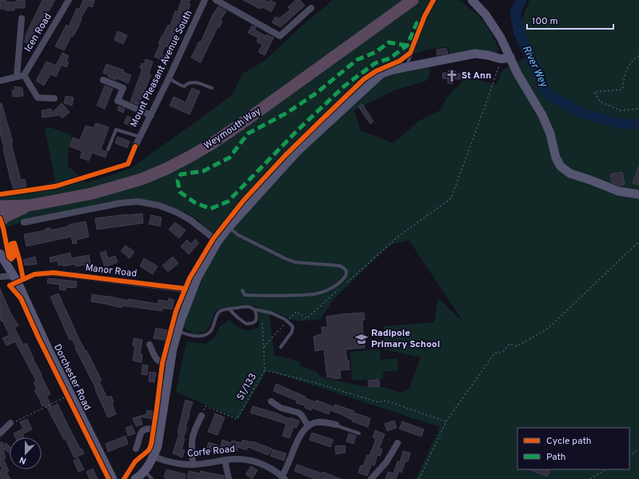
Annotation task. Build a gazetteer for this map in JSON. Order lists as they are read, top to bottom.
{
  "streets": {
    "highway": ["Weymouth Way"],
    "street": [
      "Icen Road",
      "Mount Pleasant Avenue South",
      "Manor Road",
      "Dorchester Road",
      "Corfe Road"
    ],
    "path": ["S1/133"]
  },
  "water": ["River Wey"],
  "places": {
    "church": ["St Ann"],
    "school or university": ["Radipole Primary School"]
  },
  "legend": ["Cycle path", "Path"],
  "scale_bar": "100 m",
  "north": "bottom"
}
